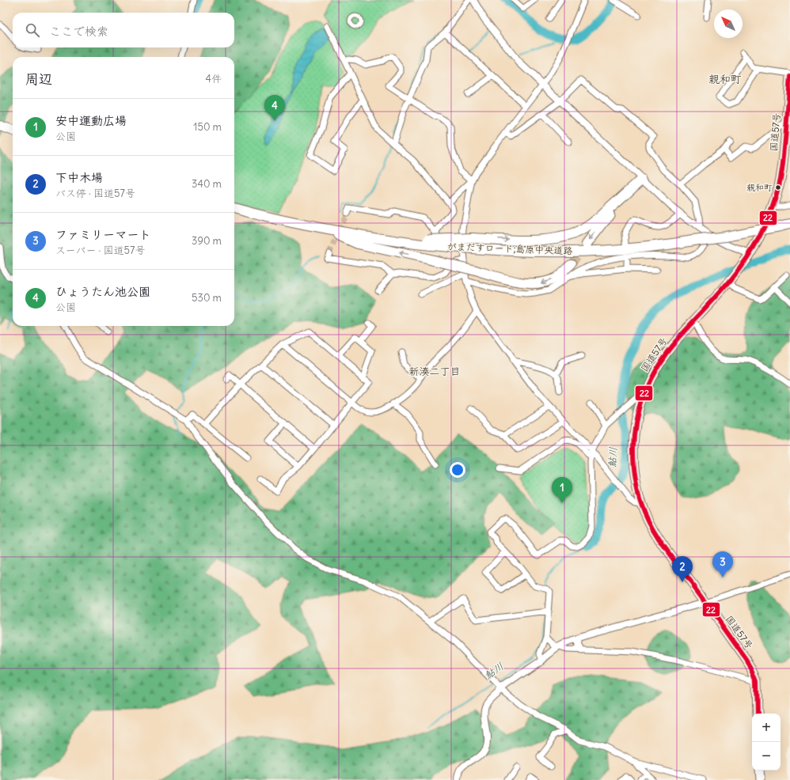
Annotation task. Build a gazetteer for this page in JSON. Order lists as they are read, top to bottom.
{
  "streets": {
    "highway": ["国道57号", "がまだすロード;島原中央道路"]
  },
  "districts": ["親和町", "新湊二丁目"],
  "water": ["鮎川"],
  "places": ["親和町"],
  "lines": ["transit line 22"],
  "north": "top left",
  "page": {
    "search": "ここで検索",
    "heading": ["周辺", "4件"],
    "pins": [
      "4",
      "1",
      "3",
      "2"
    ],
    "list": [
      {
        "mark": "1",
        "name": "安中運動広場",
        "note": "公園",
        "value": "150 m"
      },
      {
        "mark": "2",
        "name": "下中木場",
        "note": "バス停 · 国道57号",
        "value": "340 m"
      },
      {
        "mark": "3",
        "name": "ファミリーマート",
        "note": "スーパー · 国道57号",
        "value": "390 m"
      },
      {
        "mark": "4",
        "name": "ひょうたん池公園",
        "note": "公園",
        "value": "530 m"
      }
    ],
    "map_buttons": ["+", "−"]
  }
}
